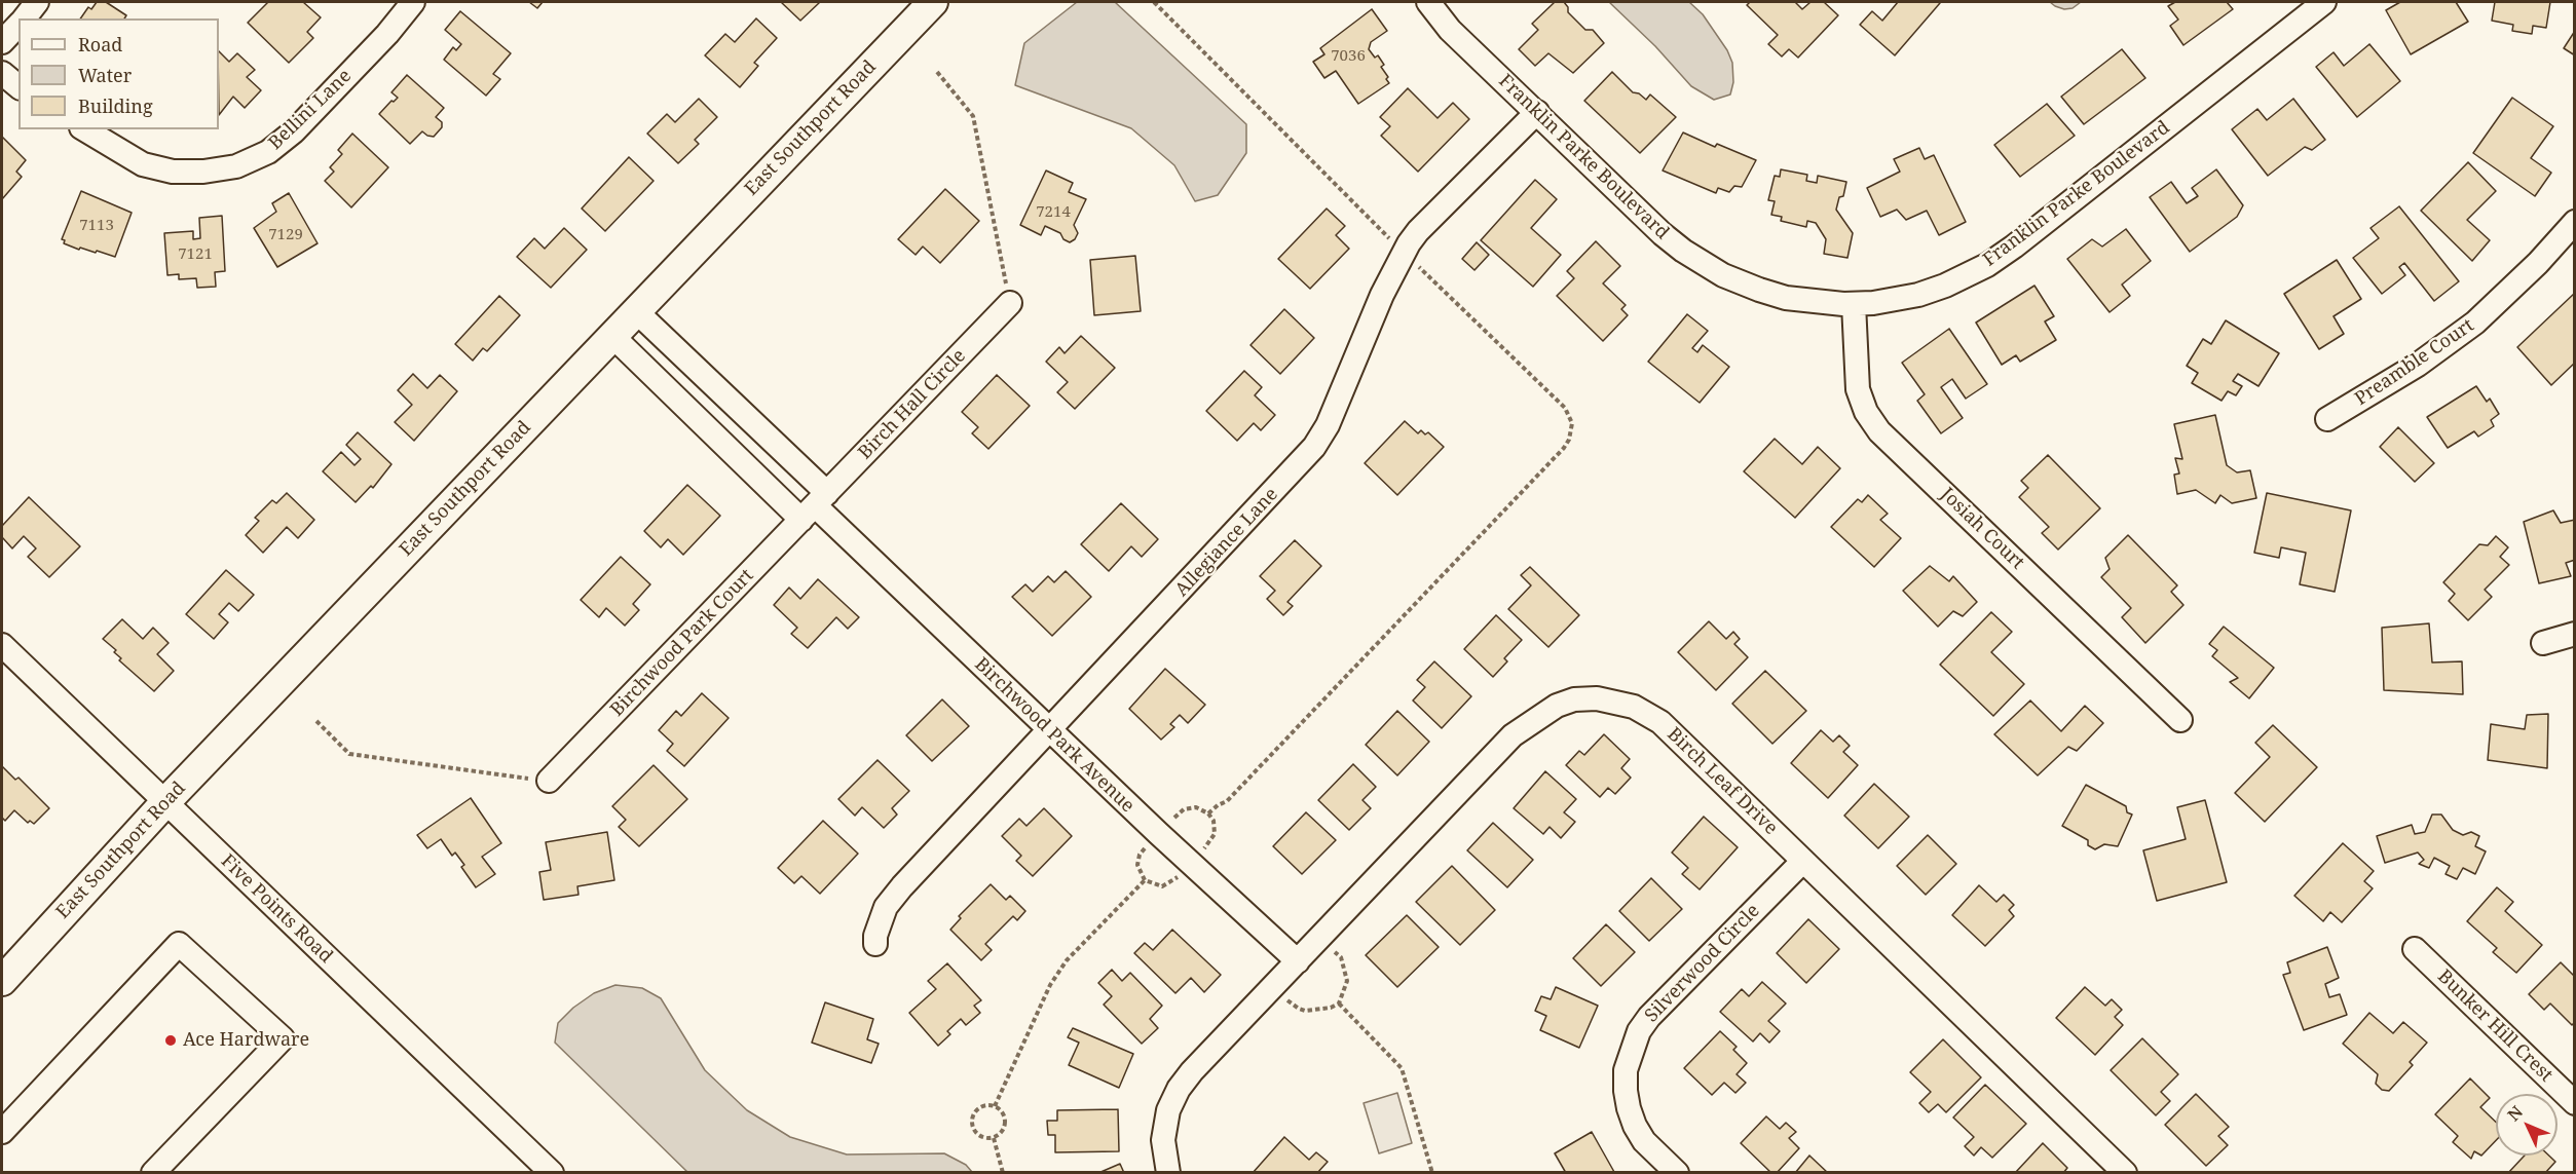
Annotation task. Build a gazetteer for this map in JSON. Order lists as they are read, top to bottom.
{
  "streets": {
    "main road": ["East Southport Road"],
    "street": [
      "Bellini Lane",
      "Franklin Parke Boulevard",
      "Preamble Court",
      "Birch Hall Circle",
      "Josiah Court",
      "Allegiance Lane",
      "Birchwood Park Court",
      "Birchwood Park Avenue",
      "Birch Leaf Drive",
      "Five Points Road",
      "Silverwood Circle",
      "Bunker Hill Crest"
    ]
  },
  "crossings": [
    ["East Southport Road", "Birchwood Park Avenue"],
    ["East Southport Road", "Five Points Road"],
    ["Franklin Parke Boulevard", "Josiah Court"],
    ["Franklin Parke Boulevard", "Allegiance Lane"],
    ["Birch Hall Circle", "Birchwood Park Court"],
    ["Birch Hall Circle", "Birchwood Park Avenue"],
    ["Allegiance Lane", "Birchwood Park Avenue"],
    ["Birchwood Park Court", "Birchwood Park Avenue"],
    ["Birchwood Park Avenue", "Birch Leaf Drive"],
    ["Birch Leaf Drive", "Silverwood Circle"]
  ],
  "places": ["Ace Hardware"],
  "house_numbers": [
    "7036",
    "7214",
    "7113",
    "7129",
    "7121"
  ],
  "legend": ["Road", "Water", "Building"],
  "north": "top left"
}
